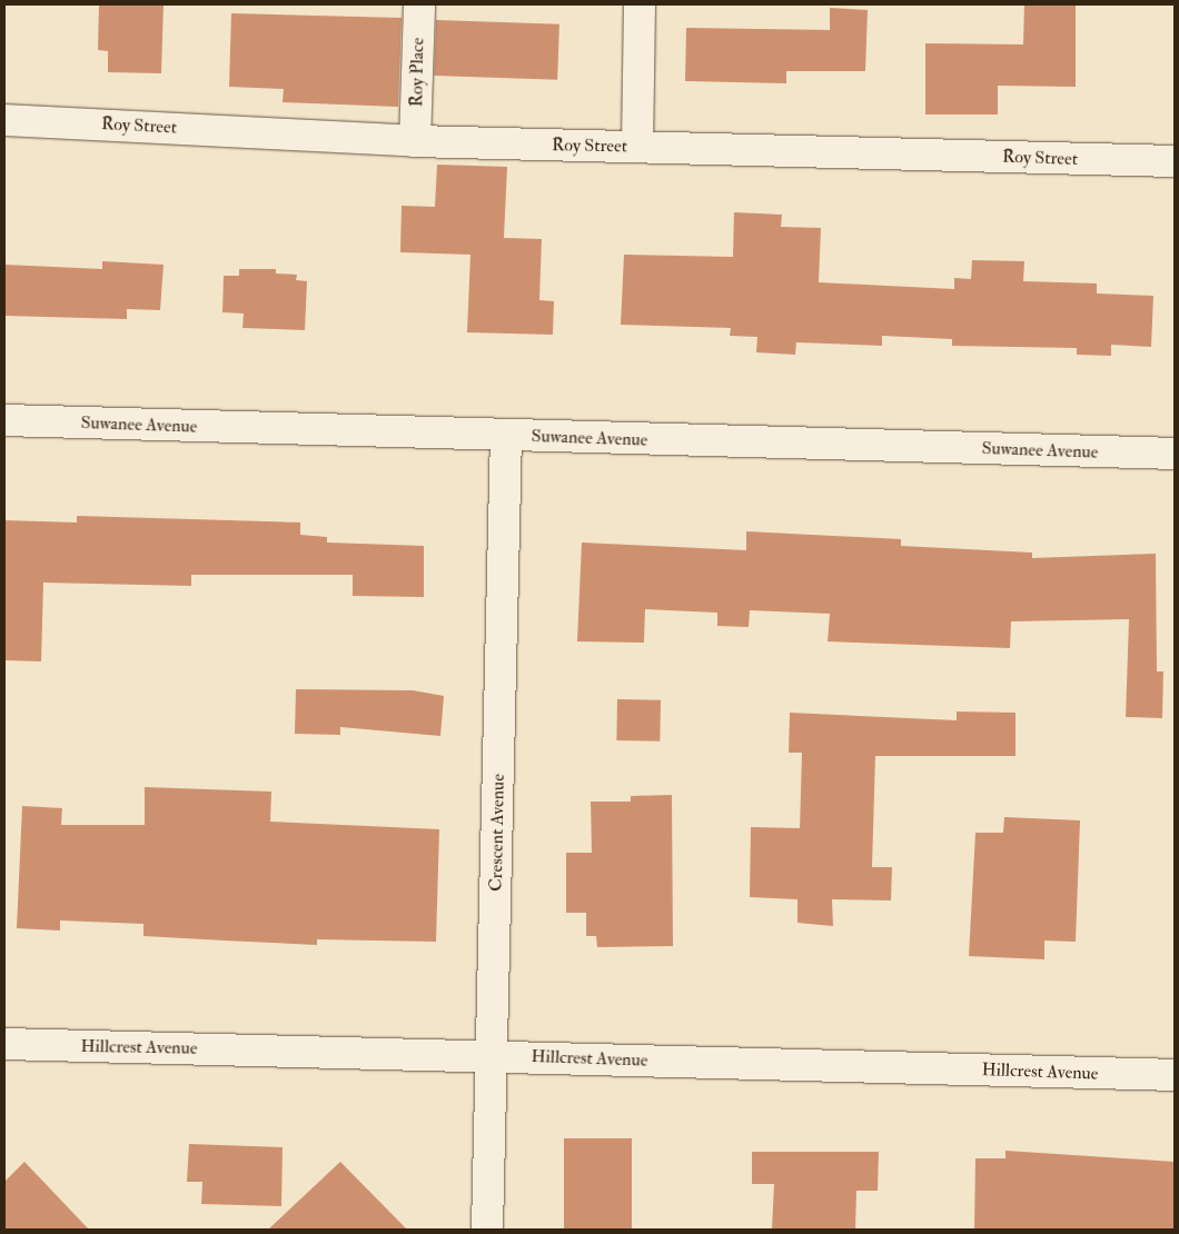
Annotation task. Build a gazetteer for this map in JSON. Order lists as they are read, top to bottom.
{
  "streets": {
    "street": [
      "Roy Place",
      "Roy Street",
      "Suwanee Avenue",
      "Crescent Avenue",
      "Hillcrest Avenue"
    ]
  },
  "crossings": [
    ["Roy Place", "Roy Street"],
    ["Suwanee Avenue", "Crescent Avenue"],
    ["Crescent Avenue", "Hillcrest Avenue"]
  ]
}
